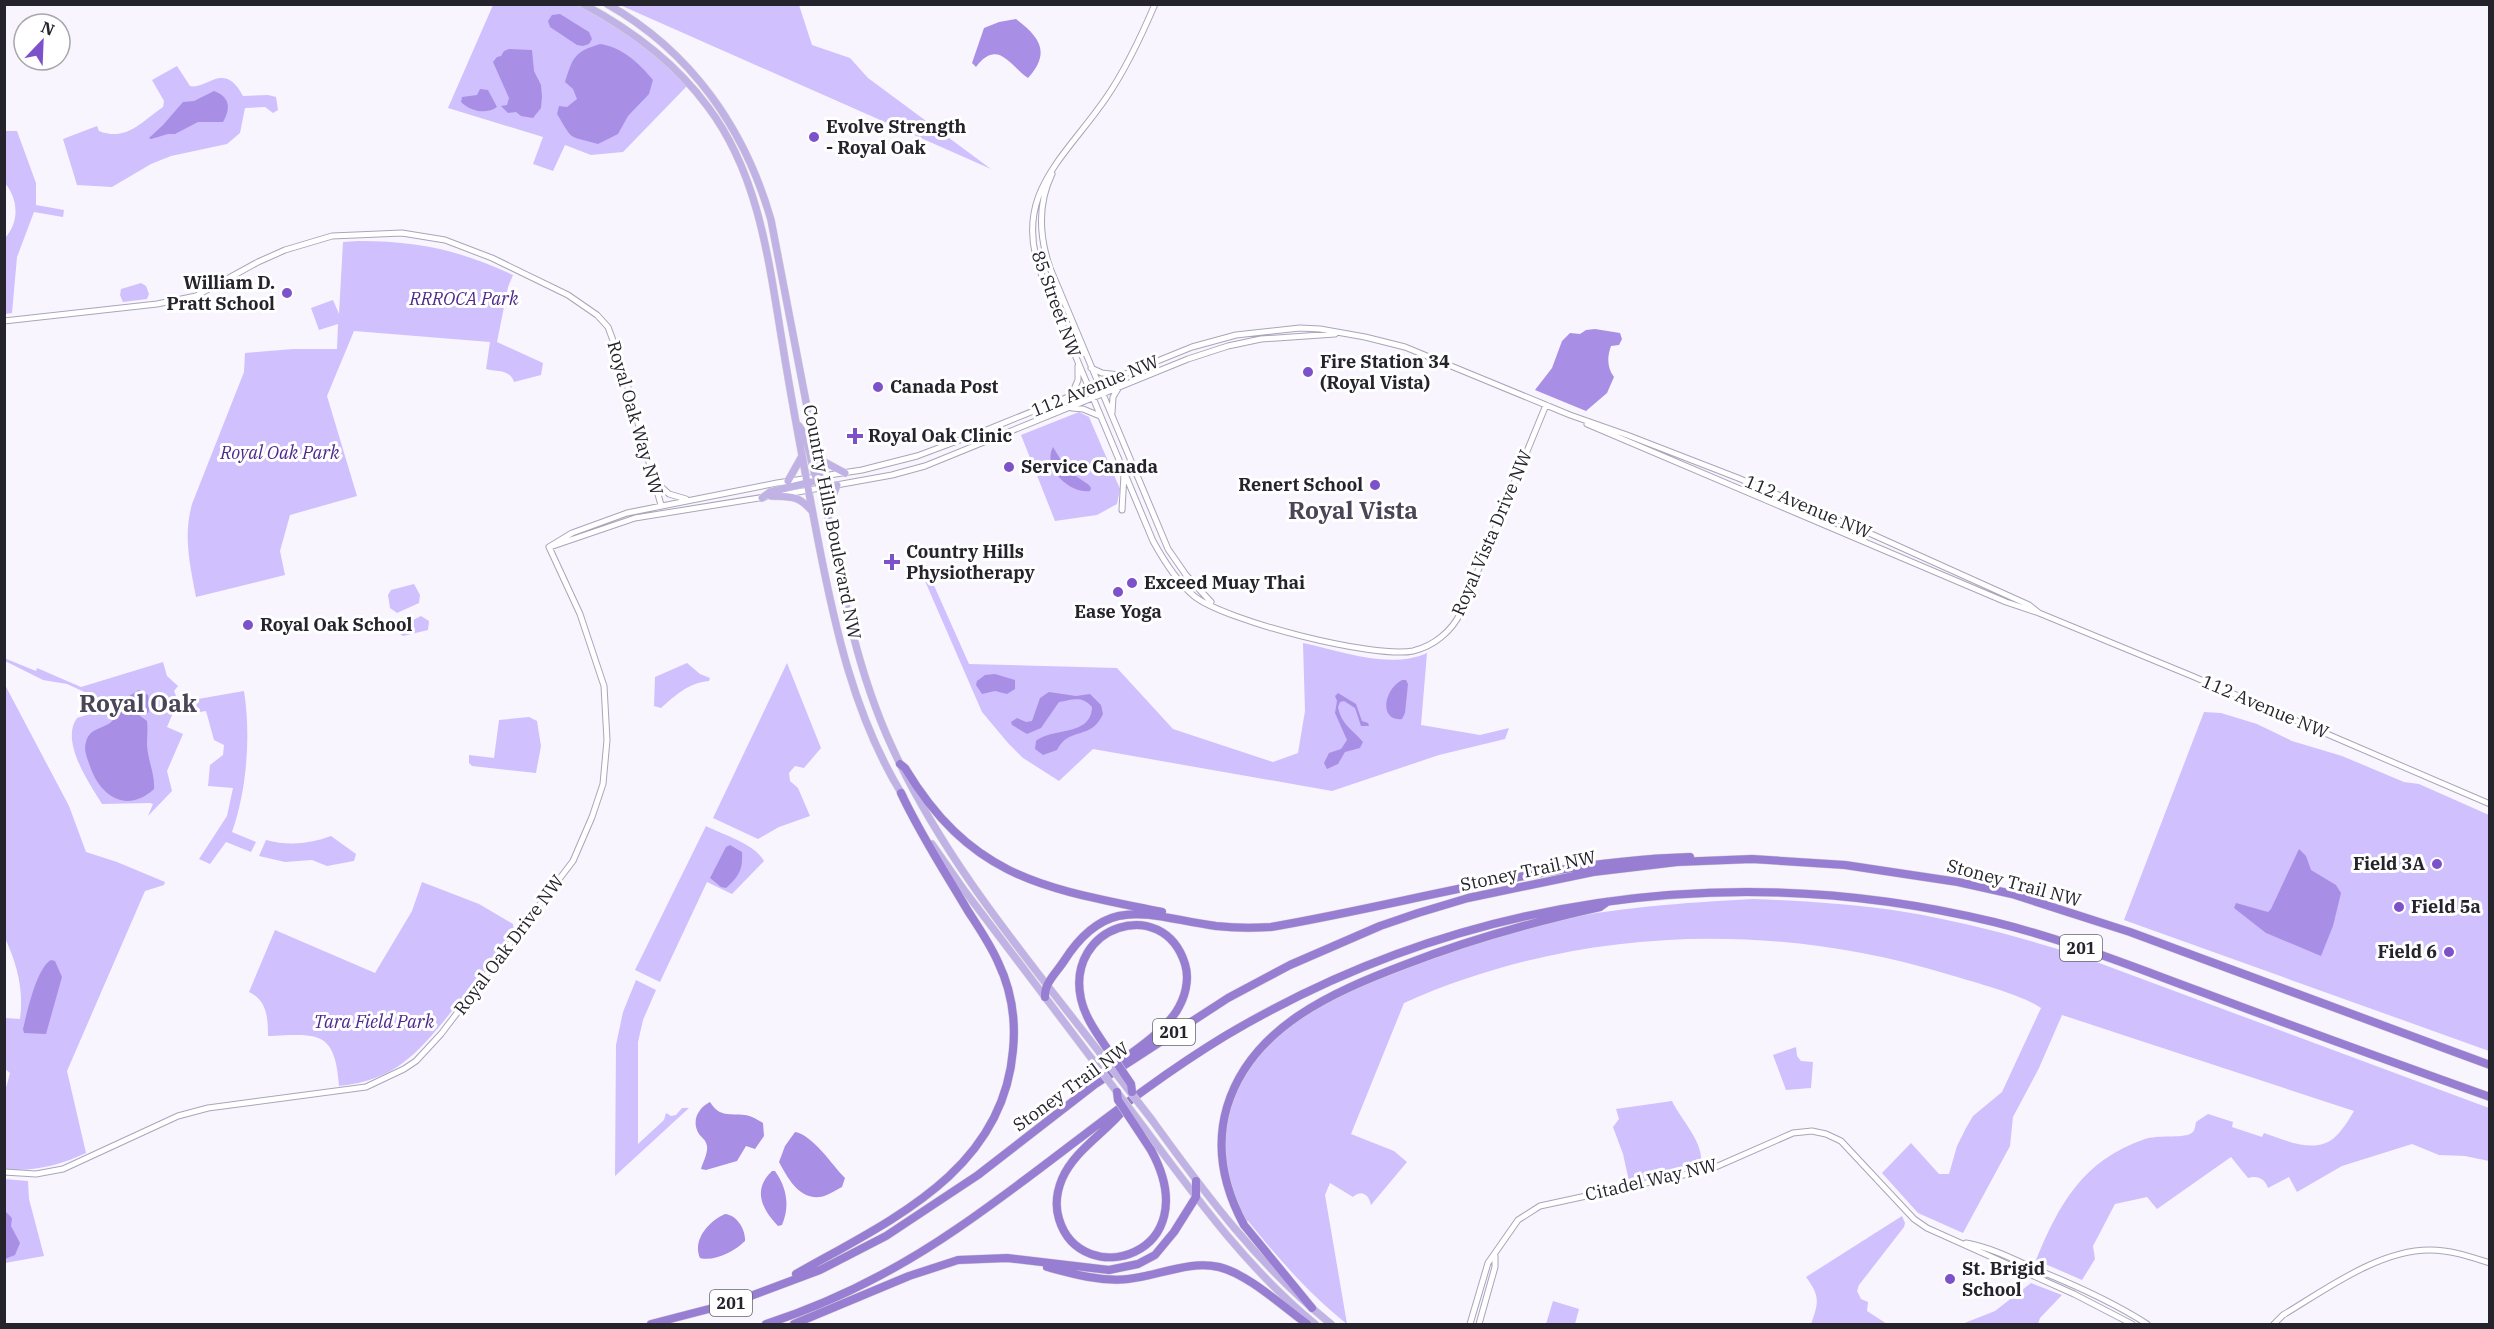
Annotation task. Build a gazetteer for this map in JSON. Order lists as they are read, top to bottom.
{
  "streets": {
    "highway": ["Stoney Trail NW", "201"],
    "main road": ["Country Hills Boulevard NW"],
    "street": [
      "85 Street NW",
      "112 Avenue NW",
      "Royal Oak Way NW",
      "Royal Vista Drive NW",
      "Royal Oak Drive NW",
      "Citadel Way NW"
    ]
  },
  "crossings": [
    ["85 Street NW", "112 Avenue NW"],
    ["85 Street NW", "Royal Vista Drive NW"],
    ["112 Avenue NW", "Country Hills Boulevard NW"],
    ["112 Avenue NW", "Royal Vista Drive NW"]
  ],
  "districts": ["Royal Vista", "Royal Oak"],
  "parks": ["RRROCA Park", "Royal Oak Park", "Tara Field Park"],
  "places": {
    "other": [
      "Evolve Strength - Royal Oak",
      "William D. Pratt School",
      "Fire Station 34 (Royal Vista)",
      "Canada Post",
      "Service Canada",
      "Renert School",
      "Exceed Muay Thai",
      "Ease Yoga",
      "Royal Oak School",
      "Field 3A",
      "Field 5a",
      "Field 6",
      "St. Brigid School"
    ],
    "health": ["Royal Oak Clinic", "Country Hills Physiotherapy"]
  },
  "north": "top right"
}
